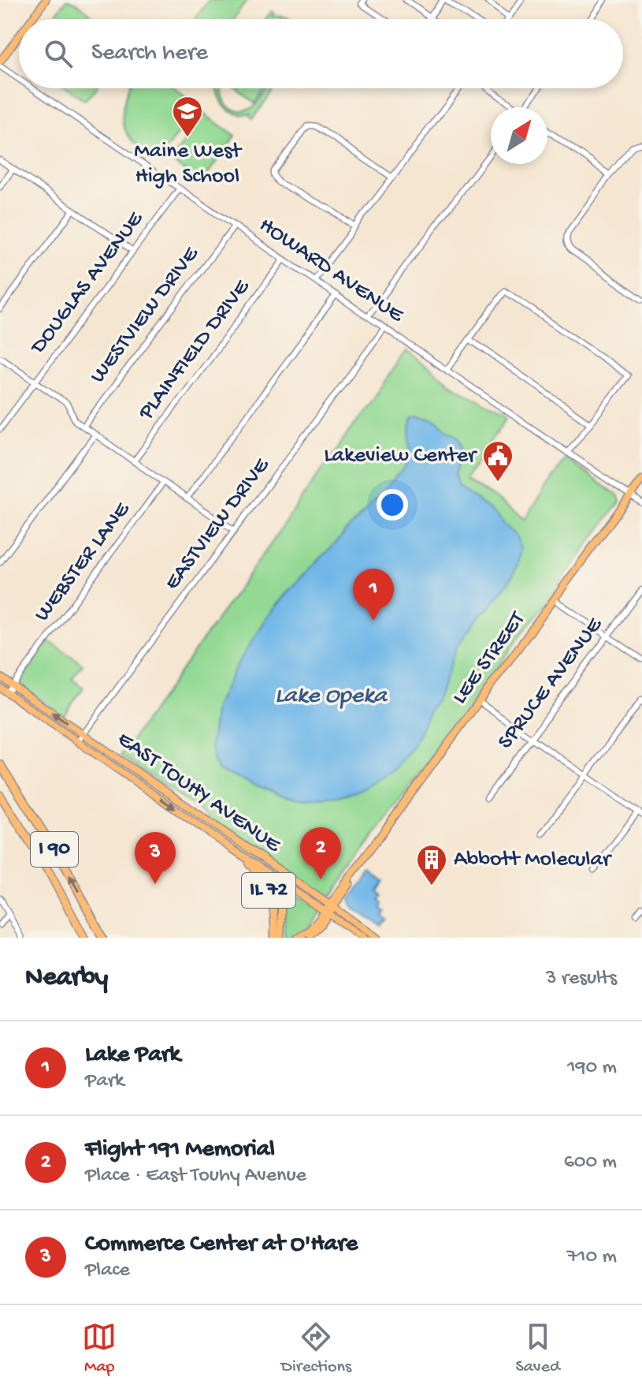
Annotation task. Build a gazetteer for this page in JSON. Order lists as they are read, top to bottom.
{
  "streets": {
    "highway": ["I 90"],
    "main road": ["LEE STREET", "EAST TOUHY AVENUE", "IL 72"],
    "street": [
      "HOWARD AVENUE",
      "DOUGLAS AVENUE",
      "WESTVIEW DRIVE",
      "PLAINFIELD DRIVE",
      "EASTVIEW DRIVE",
      "WEBSTER LANE",
      "SPRUCE AVENUE"
    ]
  },
  "crossings": [
    ["HOWARD AVENUE", "DOUGLAS AVENUE"],
    ["HOWARD AVENUE", "WESTVIEW DRIVE"],
    ["HOWARD AVENUE", "PLAINFIELD DRIVE"],
    ["HOWARD AVENUE", "EASTVIEW DRIVE"],
    ["HOWARD AVENUE", "LEE STREET"],
    ["EASTVIEW DRIVE", "EAST TOUHY AVENUE"],
    ["WEBSTER LANE", "EAST TOUHY AVENUE"],
    ["LEE STREET", "EAST TOUHY AVENUE"],
    ["EAST TOUHY AVENUE", "IL 72"]
  ],
  "water": ["Lake Opeka"],
  "places": {
    "school or university": ["Maine West High School"],
    "public building": ["Lakeview Center"],
    "building": ["Abbott Molecular"]
  },
  "north": "top right",
  "page": {
    "search": "Search here",
    "pins": ["1", "2", "3"],
    "heading": ["Nearby", "3 results"],
    "list": [
      {
        "mark": "1",
        "name": "Lake Park",
        "note": "Park",
        "value": "190 m"
      },
      {
        "mark": "2",
        "name": "Flight 191 Memorial",
        "note": "Place · East Touhy Avenue",
        "value": "600 m"
      },
      {
        "mark": "3",
        "name": "Commerce Center at O'Hare",
        "note": "Place",
        "value": "710 m"
      }
    ],
    "nav": ["Map", "Directions", "Saved"]
  }
}
